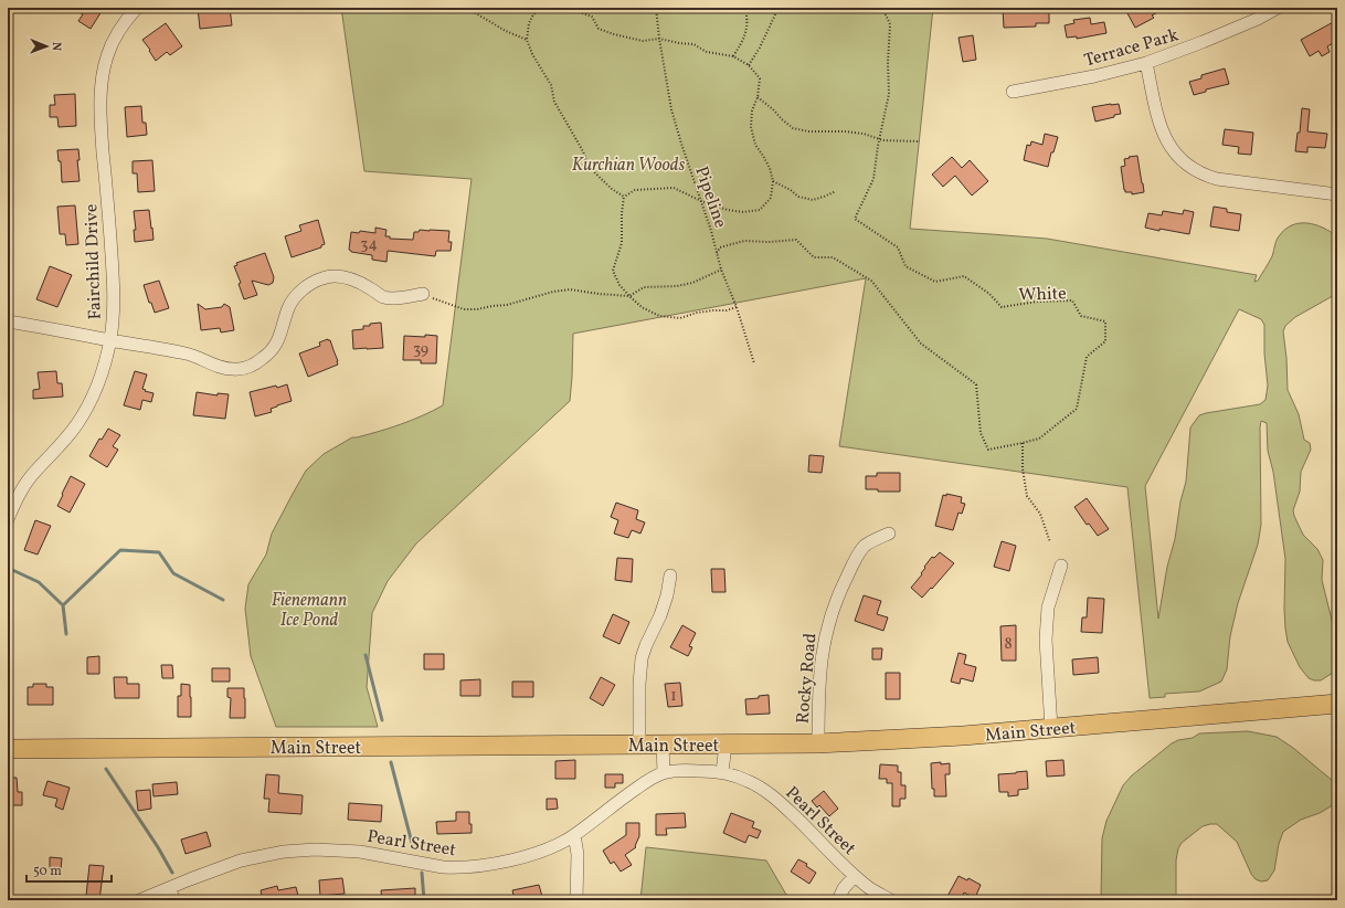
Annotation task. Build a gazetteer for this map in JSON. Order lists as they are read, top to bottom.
{
  "streets": {
    "main road": ["Main Street"],
    "street": [
      "Terrace Park",
      "Fairchild Drive",
      "Rocky Road",
      "Pearl Street"
    ],
    "path": ["Pipeline", "White"]
  },
  "crossings": [
    ["Pipeline", "White"],
    ["Rocky Road", "Main Street"]
  ],
  "parks": ["Kurchian Woods", "Fienemann Ice Pond"],
  "house_numbers": [
    "34",
    "39",
    "8",
    "1"
  ],
  "scale_bar": "50 m",
  "north": "right"
}
